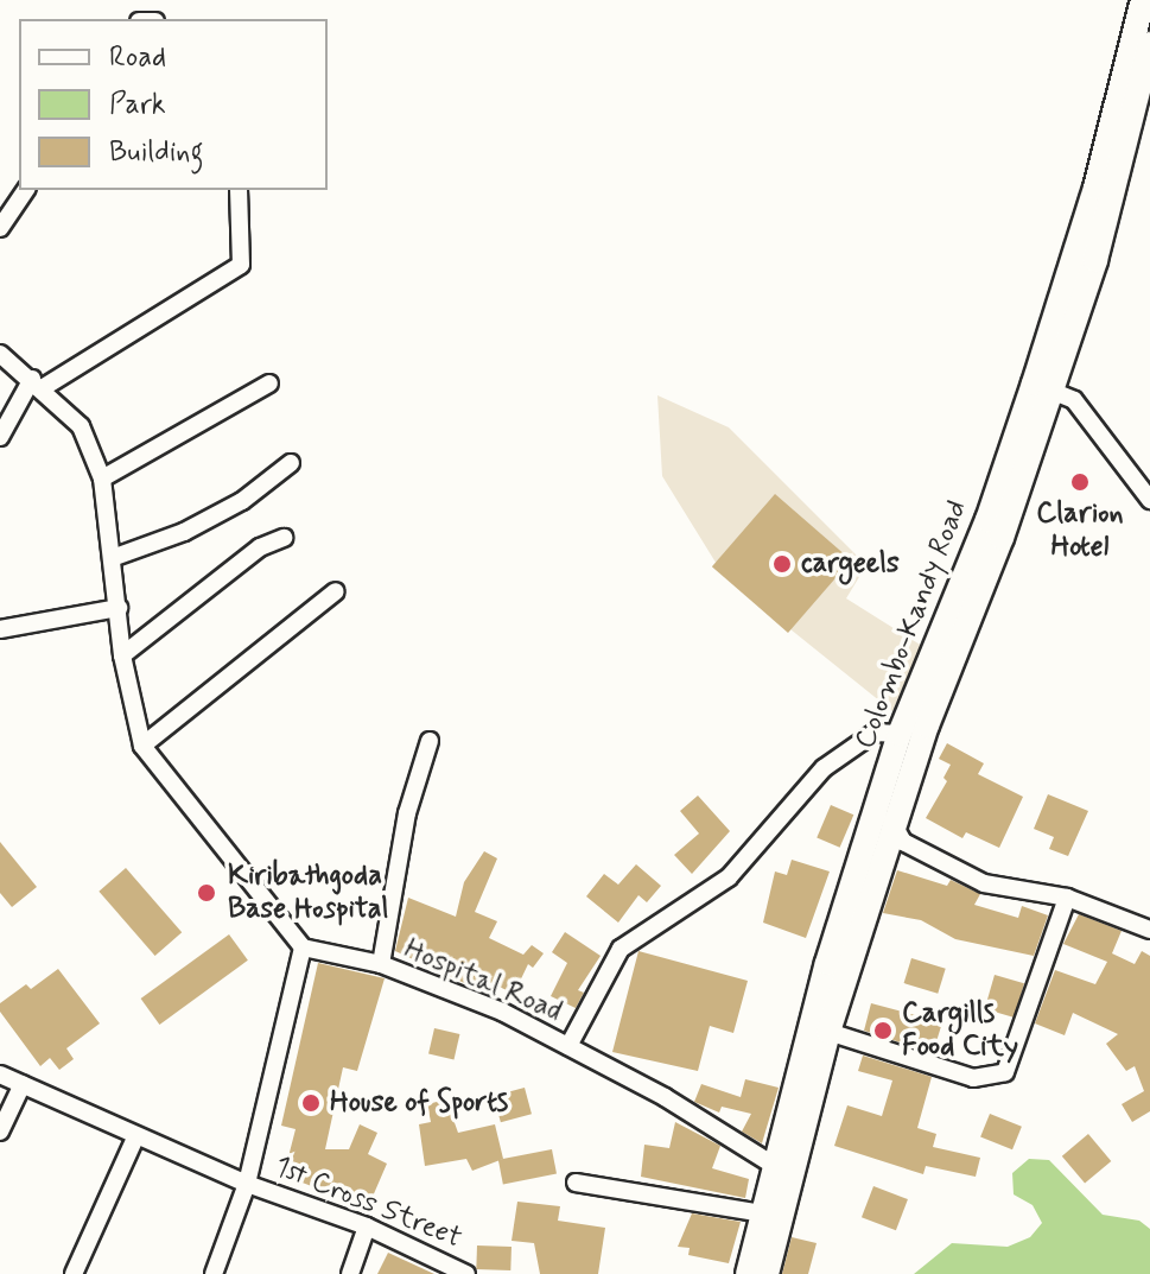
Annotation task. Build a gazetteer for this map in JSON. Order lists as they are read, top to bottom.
{
  "streets": {
    "highway": ["Colombo-Kandy Road"],
    "street": ["Hospital Road", "1st Cross Street"]
  },
  "crossings": [
    ["Colombo-Kandy Road", "Hospital Road"]
  ],
  "places": [
    "Clarion Hotel",
    "cargeels",
    "Kiribathgoda Base Hospital",
    "Cargills Food City",
    "House of Sports"
  ],
  "legend": ["Road", "Park", "Building"]
}
